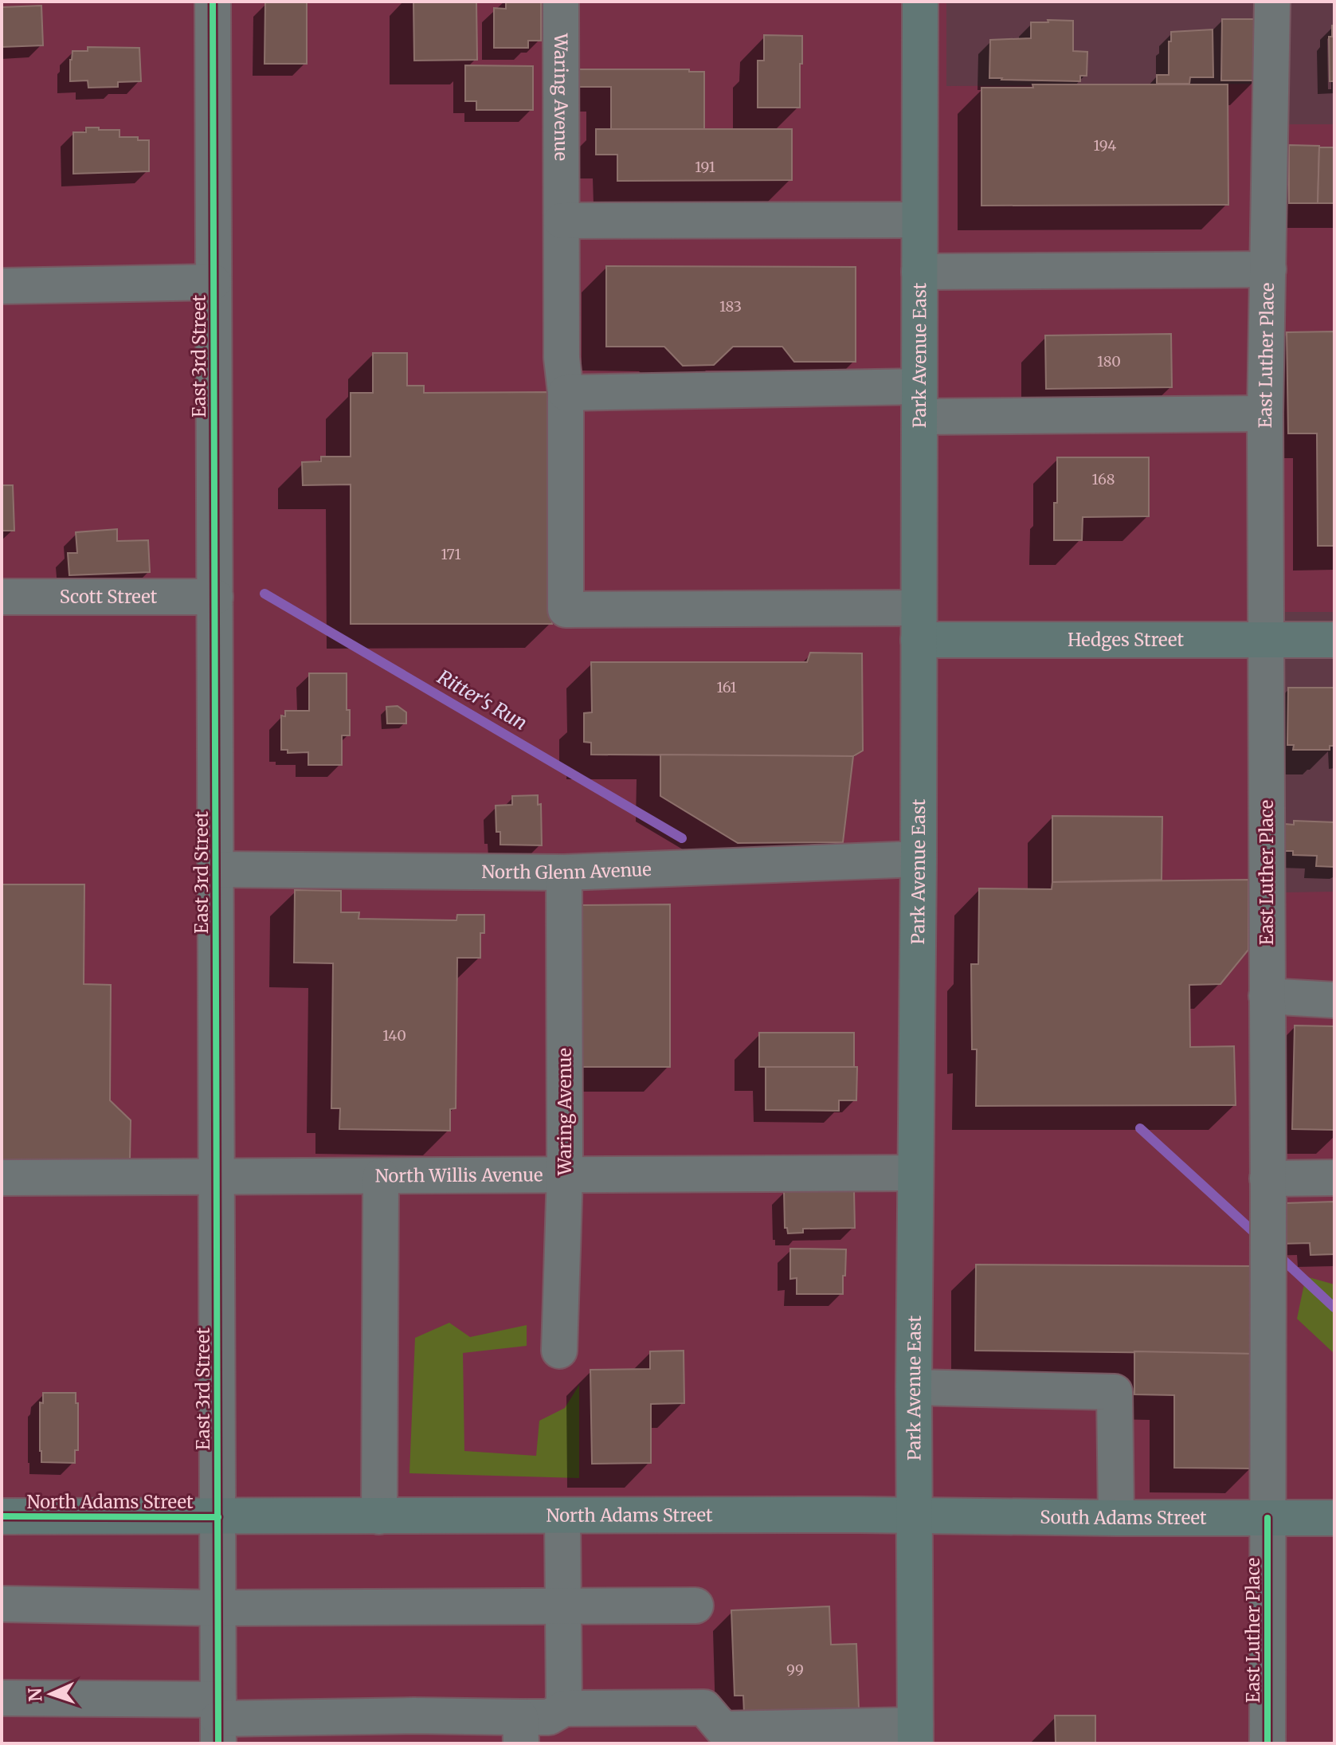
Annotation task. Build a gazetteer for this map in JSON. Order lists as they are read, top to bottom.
{
  "streets": {
    "main road": [
      "Park Avenue East",
      "Hedges Street",
      "North Adams Street",
      "South Adams Street"
    ],
    "street": [
      "Waring Avenue",
      "East 3rd Street",
      "East Luther Place",
      "Scott Street",
      "North Glenn Avenue",
      "North Willis Avenue"
    ]
  },
  "crossings": [
    ["Waring Avenue", "Park Avenue East"],
    ["Waring Avenue", "Hedges Street"],
    ["Waring Avenue", "North Glenn Avenue"],
    ["Waring Avenue", "North Willis Avenue"],
    ["East 3rd Street", "Scott Street"],
    ["East 3rd Street", "North Glenn Avenue"],
    ["East 3rd Street", "North Willis Avenue"],
    ["East 3rd Street", "North Adams Street"],
    ["Park Avenue East", "Hedges Street"],
    ["Park Avenue East", "North Glenn Avenue"],
    ["Park Avenue East", "North Willis Avenue"],
    ["Park Avenue East", "North Adams Street"],
    ["Park Avenue East", "South Adams Street"],
    ["East Luther Place", "Hedges Street"],
    ["East Luther Place", "South Adams Street"],
    ["North Adams Street", "South Adams Street"]
  ],
  "water": ["Ritter's Run"],
  "house_numbers": [
    "194",
    "191",
    "183",
    "180",
    "168",
    "171",
    "161",
    "140",
    "99"
  ],
  "north": "left"
}
